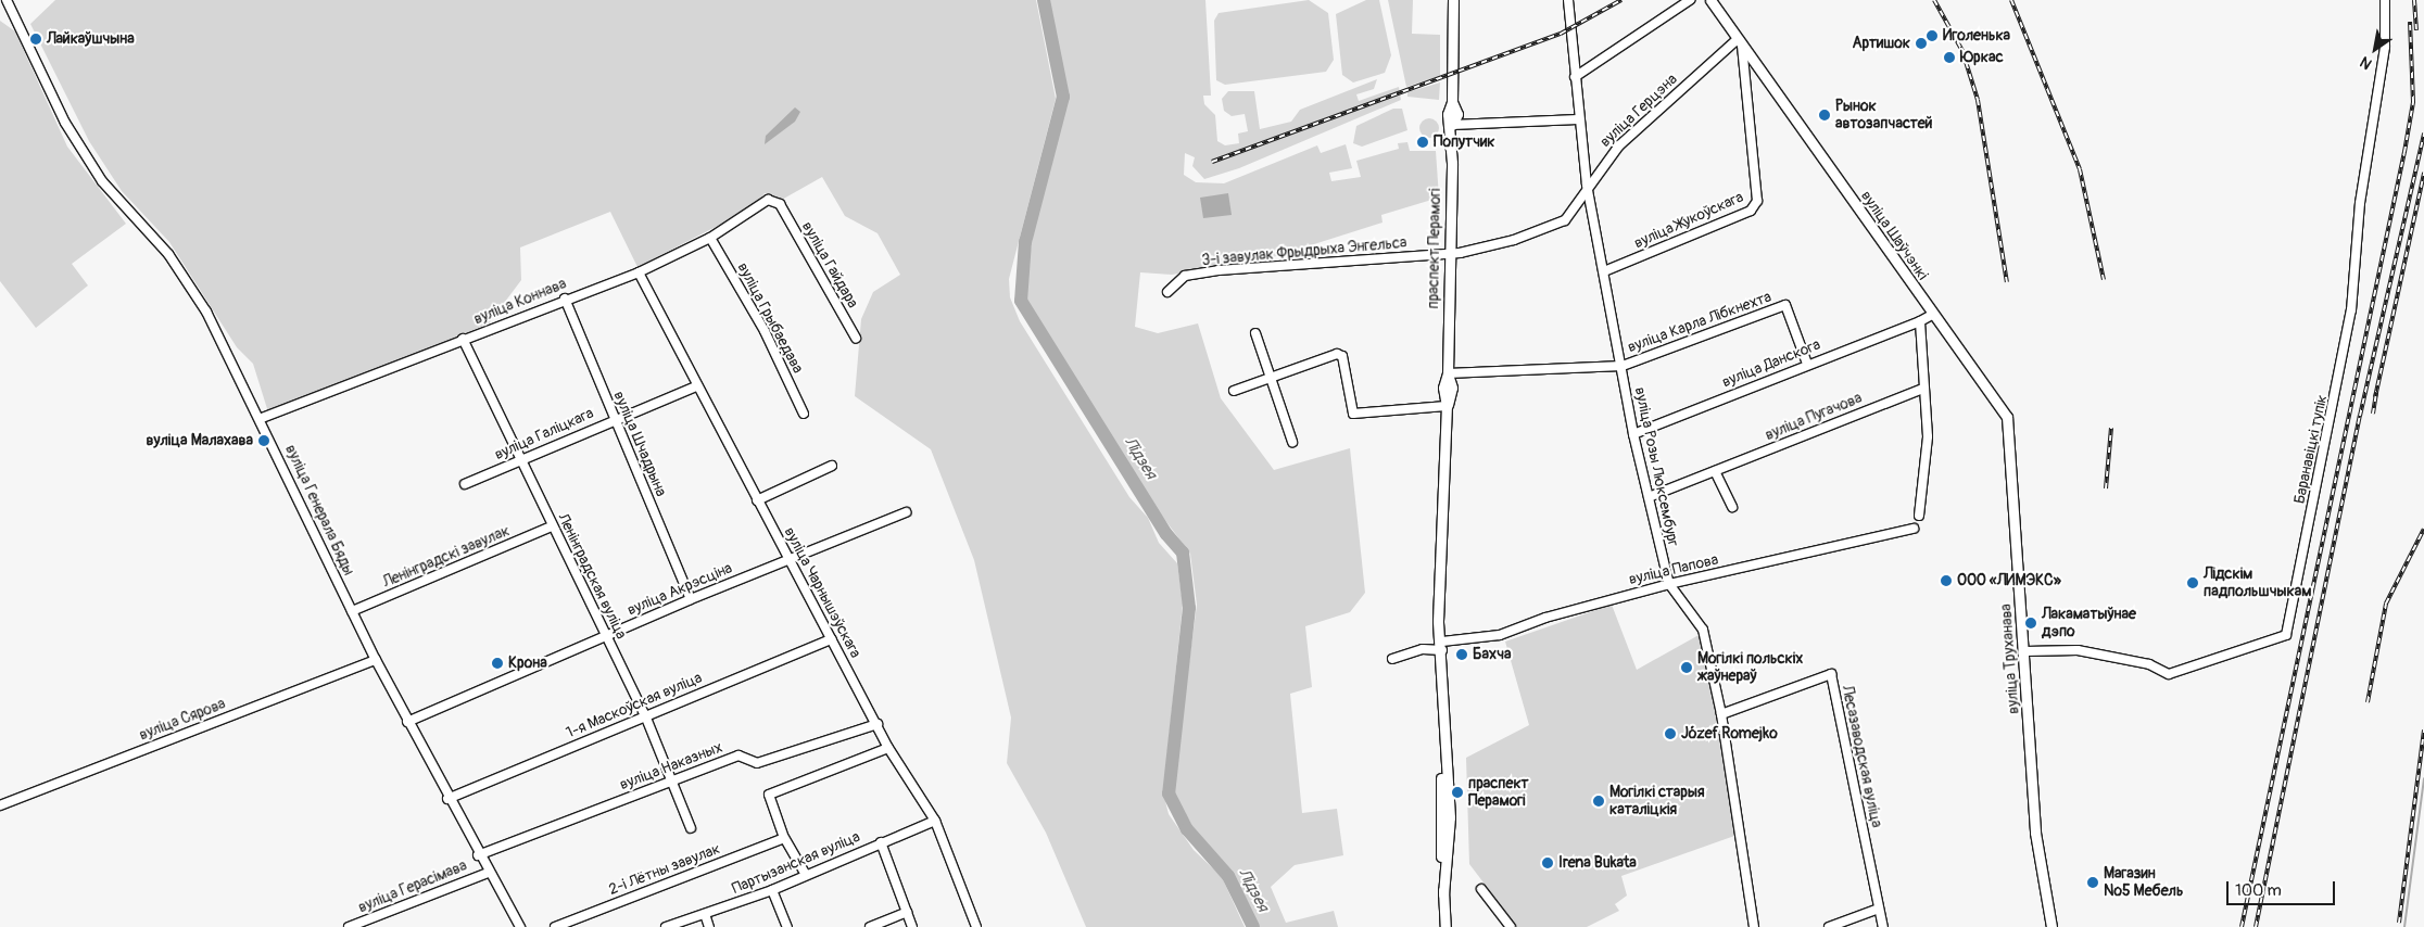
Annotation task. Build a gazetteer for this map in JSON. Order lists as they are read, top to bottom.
{
  "streets": {
    "main road": ["вуліца Шаўчэнкі", "праспект Перамогі", "вуліца Труханава"],
    "street": [
      "вуліца Герцэна",
      "вуліца Жукоўскага",
      "3-і завулак Фрыдрыха Энгельса",
      "вуліца Гайдара",
      "вуліца Коннава",
      "вуліца Грыбаедава",
      "вуліца Карла Лібкнехта",
      "вуліца Данскога",
      "вуліца Пугачова",
      "вуліца Галіцкага",
      "вуліца Шчадрына",
      "Баранавіцкі тупік",
      "вуліца Розы Люксембург",
      "вуліца Генерала Бяды",
      "Ленінградскі завулак",
      "вуліца Папова",
      "Ленінградская вуліца",
      "вуліца Акрэсціна",
      "вуліца Чарнышэўскага",
      "1-я Маскоўская вуліца",
      "вуліца Сярова",
      "Лесазаводская вуліца",
      "вуліца Наказных",
      "Партызанская вуліца",
      "2-і Лётны завулак",
      "вуліца Герасімава"
    ]
  },
  "crossings": [
    ["вуліца Герцэна", "вуліца Жукоўскага"],
    ["вуліца Герцэна", "вуліца Шаўчэнкі"],
    ["вуліца Герцэна", "праспект Перамогі"],
    ["вуліца Герцэна", "3-і завулак Фрыдрыха Энгельса"],
    ["вуліца Герцэна", "вуліца Розы Люксембург"],
    ["вуліца Жукоўскага", "вуліца Шаўчэнкі"],
    ["вуліца Жукоўскага", "вуліца Розы Люксембург"],
    ["вуліца Шаўчэнкі", "вуліца Труханава"],
    ["праспект Перамогі", "3-і завулак Фрыдрыха Энгельса"],
    ["праспект Перамогі", "вуліца Карла Лібкнехта"],
    ["праспект Перамогі", "вуліца Папова"],
    ["вуліца Гайдара", "вуліца Коннава"],
    ["вуліца Коннава", "вуліца Грыбаедава"],
    ["вуліца Коннава", "вуліца Шчадрына"],
    ["вуліца Коннава", "вуліца Генерала Бяды"],
    ["вуліца Коннава", "Ленінградская вуліца"],
    ["вуліца Коннава", "вуліца Чарнышэўскага"],
    ["вуліца Карла Лібкнехта", "вуліца Данскога"],
    ["вуліца Карла Лібкнехта", "вуліца Розы Люксембург"],
    ["вуліца Данскога", "вуліца Розы Люксембург"],
    ["вуліца Пугачова", "вуліца Розы Люксембург"],
    ["вуліца Галіцкага", "вуліца Шчадрына"],
    ["вуліца Галіцкага", "Ленінградская вуліца"],
    ["вуліца Галіцкага", "вуліца Чарнышэўскага"],
    ["вуліца Шчадрына", "вуліца Акрэсціна"],
    ["Баранавіцкі тупік", "вуліца Труханава"],
    ["вуліца Розы Люксембург", "вуліца Папова"],
    ["вуліца Розы Люксембург", "Лесазаводская вуліца"],
    ["вуліца Генерала Бяды", "Ленінградскі завулак"],
    ["вуліца Генерала Бяды", "вуліца Акрэсціна"],
    ["вуліца Генерала Бяды", "1-я Маскоўская вуліца"],
    ["вуліца Генерала Бяды", "вуліца Сярова"],
    ["вуліца Генерала Бяды", "вуліца Наказных"],
    ["вуліца Генерала Бяды", "вуліца Герасімава"],
    ["Ленінградскі завулак", "Ленінградская вуліца"],
    ["Ленінградская вуліца", "вуліца Акрэсціна"],
    ["Ленінградская вуліца", "1-я Маскоўская вуліца"],
    ["Ленінградская вуліца", "вуліца Наказных"],
    ["вуліца Акрэсціна", "вуліца Чарнышэўскага"],
    ["вуліца Чарнышэўскага", "1-я Маскоўская вуліца"],
    ["вуліца Чарнышэўскага", "вуліца Наказных"],
    ["вуліца Чарнышэўскага", "Партызанская вуліца"]
  ],
  "water": ["Лідзея"],
  "places": [
    "Иголенька",
    "Лайкаўшчына",
    "Артишок",
    "Юркас",
    "Рынок автозапчастей",
    "Попутчик",
    "вуліца Малахава",
    "ООО «ЛИМЭКС»",
    "Лідскім падпольшчыкам",
    "Лакаматыўнае дэпо",
    "Бахча",
    "Крона",
    "Могілкі польскіх жаўнераў",
    "Józef Romejko",
    "праспект Перамогі",
    "Могілкі старыя каталіцкія",
    "Irena Bukata",
    "Магазин №5 Мебель"
  ],
  "scale_bar": "100 m",
  "north": "bottom left"
}
